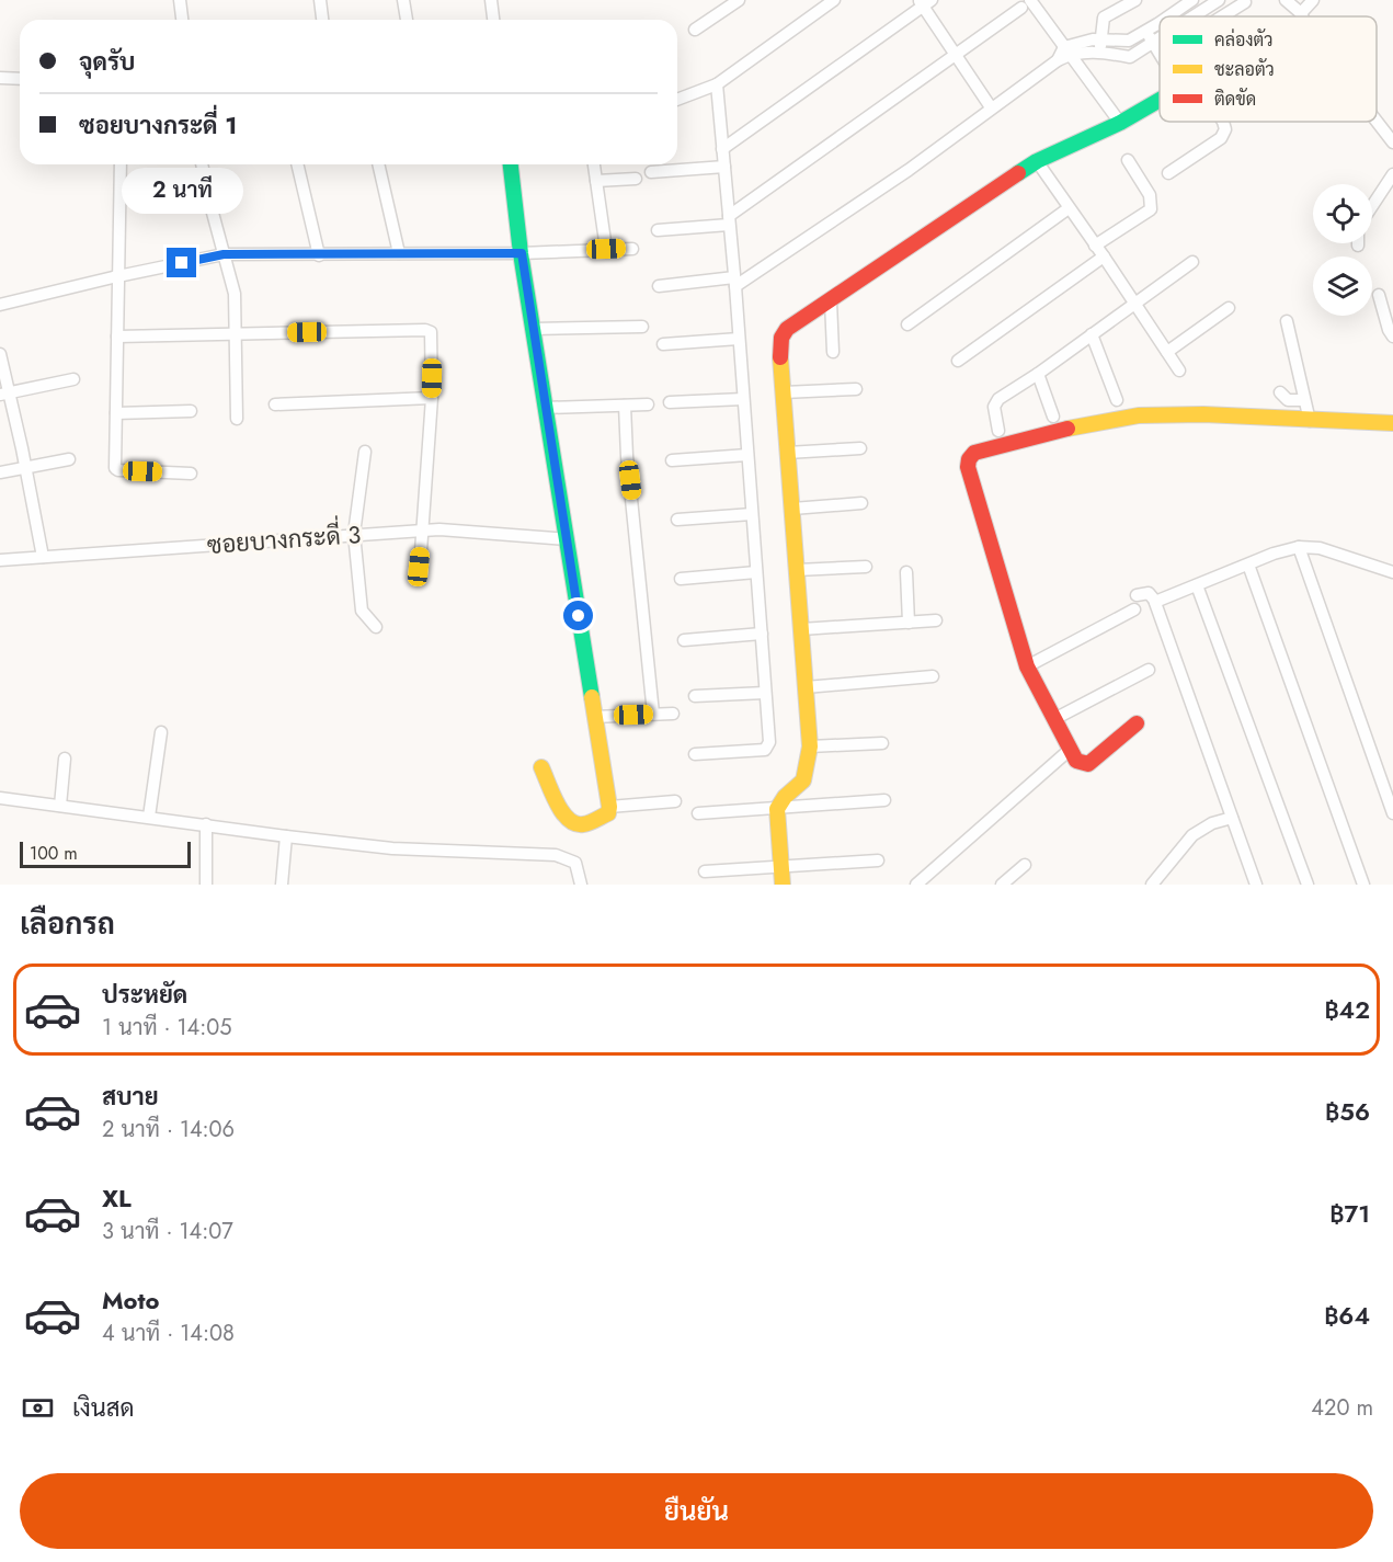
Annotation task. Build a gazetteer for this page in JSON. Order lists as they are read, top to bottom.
{
  "streets": {
    "street": ["ซอยบางกระดี่ 3"]
  },
  "legend": ["คล่องตัว", "ชะลอตัว", "ติดขัด"],
  "scale_bar": "100 m",
  "page": {
    "banner": ["จุดรับ", "ซอยบางกระดี่ 1"],
    "bubble": "2 นาที",
    "scale": "100 m",
    "heading": "เลือกรถ",
    "list": [
      {
        "name": "ประหยัด",
        "note": "1 นาที · 14:05",
        "value": "฿42"
      },
      {
        "name": "สบาย",
        "note": "2 นาที · 14:06",
        "value": "฿56"
      },
      {
        "name": "XL",
        "note": "3 นาที · 14:07",
        "value": "฿71"
      },
      {
        "name": "Moto",
        "note": "4 นาที · 14:08",
        "value": "฿64"
      }
    ],
    "pay": ["เงินสด", "420 m"],
    "buttons": "ยืนยัน"
  }
}
